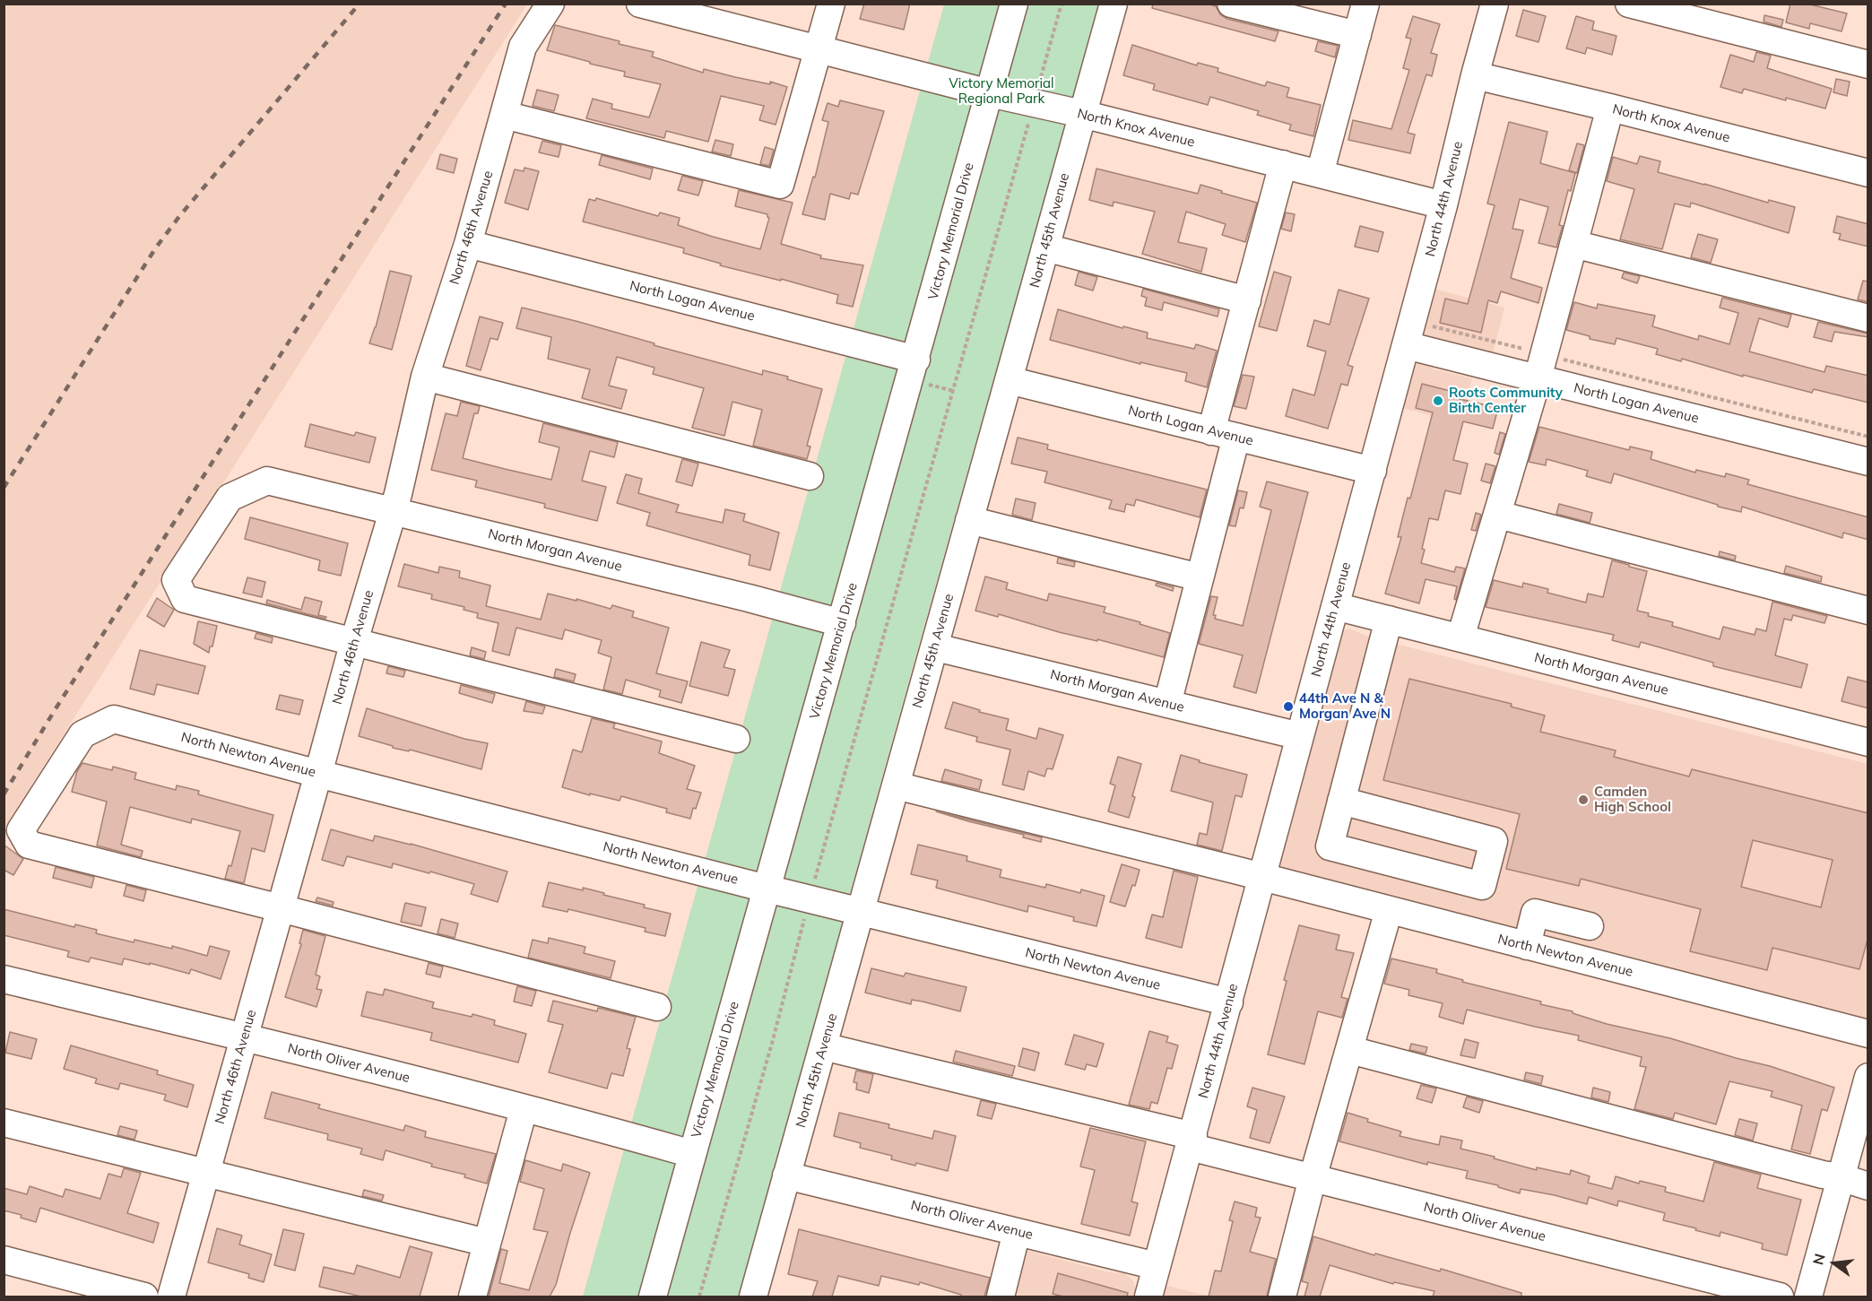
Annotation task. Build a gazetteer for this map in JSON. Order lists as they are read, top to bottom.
{
  "streets": {
    "street": [
      "North Knox Avenue",
      "North 44th Avenue",
      "North 46th Avenue",
      "North 45th Avenue",
      "Victory Memorial Drive",
      "North Logan Avenue",
      "North Morgan Avenue",
      "North Newton Avenue",
      "North Oliver Avenue"
    ]
  },
  "crossings": [
    ["North Knox Avenue", "North 44th Avenue"],
    ["North Knox Avenue", "North 45th Avenue"],
    ["North Knox Avenue", "Victory Memorial Drive"],
    ["North 44th Avenue", "North Logan Avenue"],
    ["North 44th Avenue", "North Morgan Avenue"],
    ["North 44th Avenue", "North Newton Avenue"],
    ["North 44th Avenue", "North Oliver Avenue"],
    ["North 46th Avenue", "North Logan Avenue"],
    ["North 46th Avenue", "North Morgan Avenue"],
    ["North 46th Avenue", "North Newton Avenue"],
    ["North 46th Avenue", "North Oliver Avenue"],
    ["North 45th Avenue", "North Logan Avenue"],
    ["North 45th Avenue", "North Morgan Avenue"],
    ["North 45th Avenue", "North Newton Avenue"],
    ["North 45th Avenue", "North Oliver Avenue"],
    ["Victory Memorial Drive", "North Logan Avenue"],
    ["Victory Memorial Drive", "North Morgan Avenue"],
    ["Victory Memorial Drive", "North Newton Avenue"],
    ["Victory Memorial Drive", "North Oliver Avenue"]
  ],
  "parks": ["Victory Memorial Regional Park"],
  "places": ["Roots Community Birth Center", "44th Ave N & Morgan Ave N", "Camden High School"],
  "north": "left"
}
